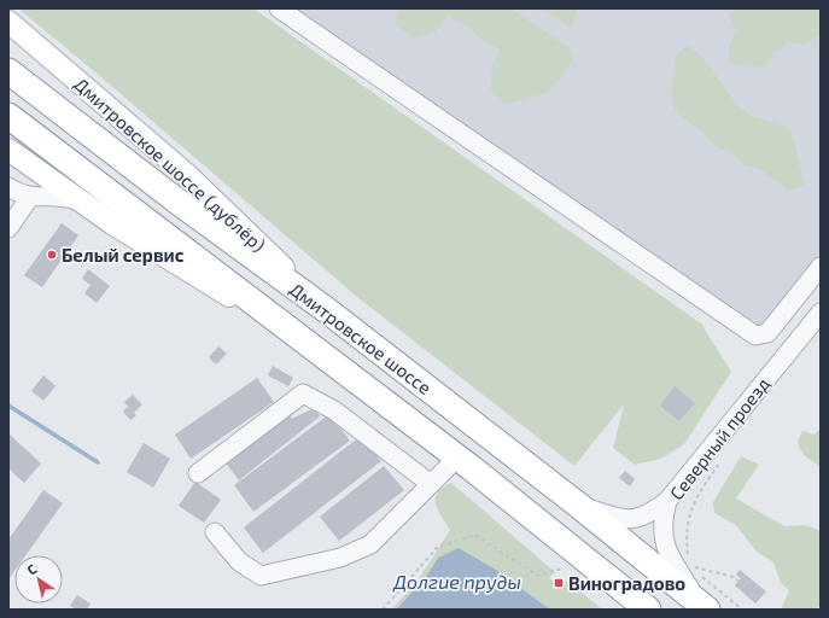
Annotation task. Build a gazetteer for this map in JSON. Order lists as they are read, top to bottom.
{
  "streets": {
    "highway": ["Дмитровское шоссе"],
    "main road": ["Дмитровское шоссе (дублёр)"],
    "street": ["Северный проезд"]
  },
  "crossings": [
    ["Дмитровское шоссе (дублёр)", "Дмитровское шоссе"],
    ["Дмитровское шоссе", "Северный проезд"]
  ],
  "water": ["Долгие пруды"],
  "places": {
    "other": ["Белый сервис"],
    "transit": ["Виноградово"]
  },
  "north": "top left"
}
